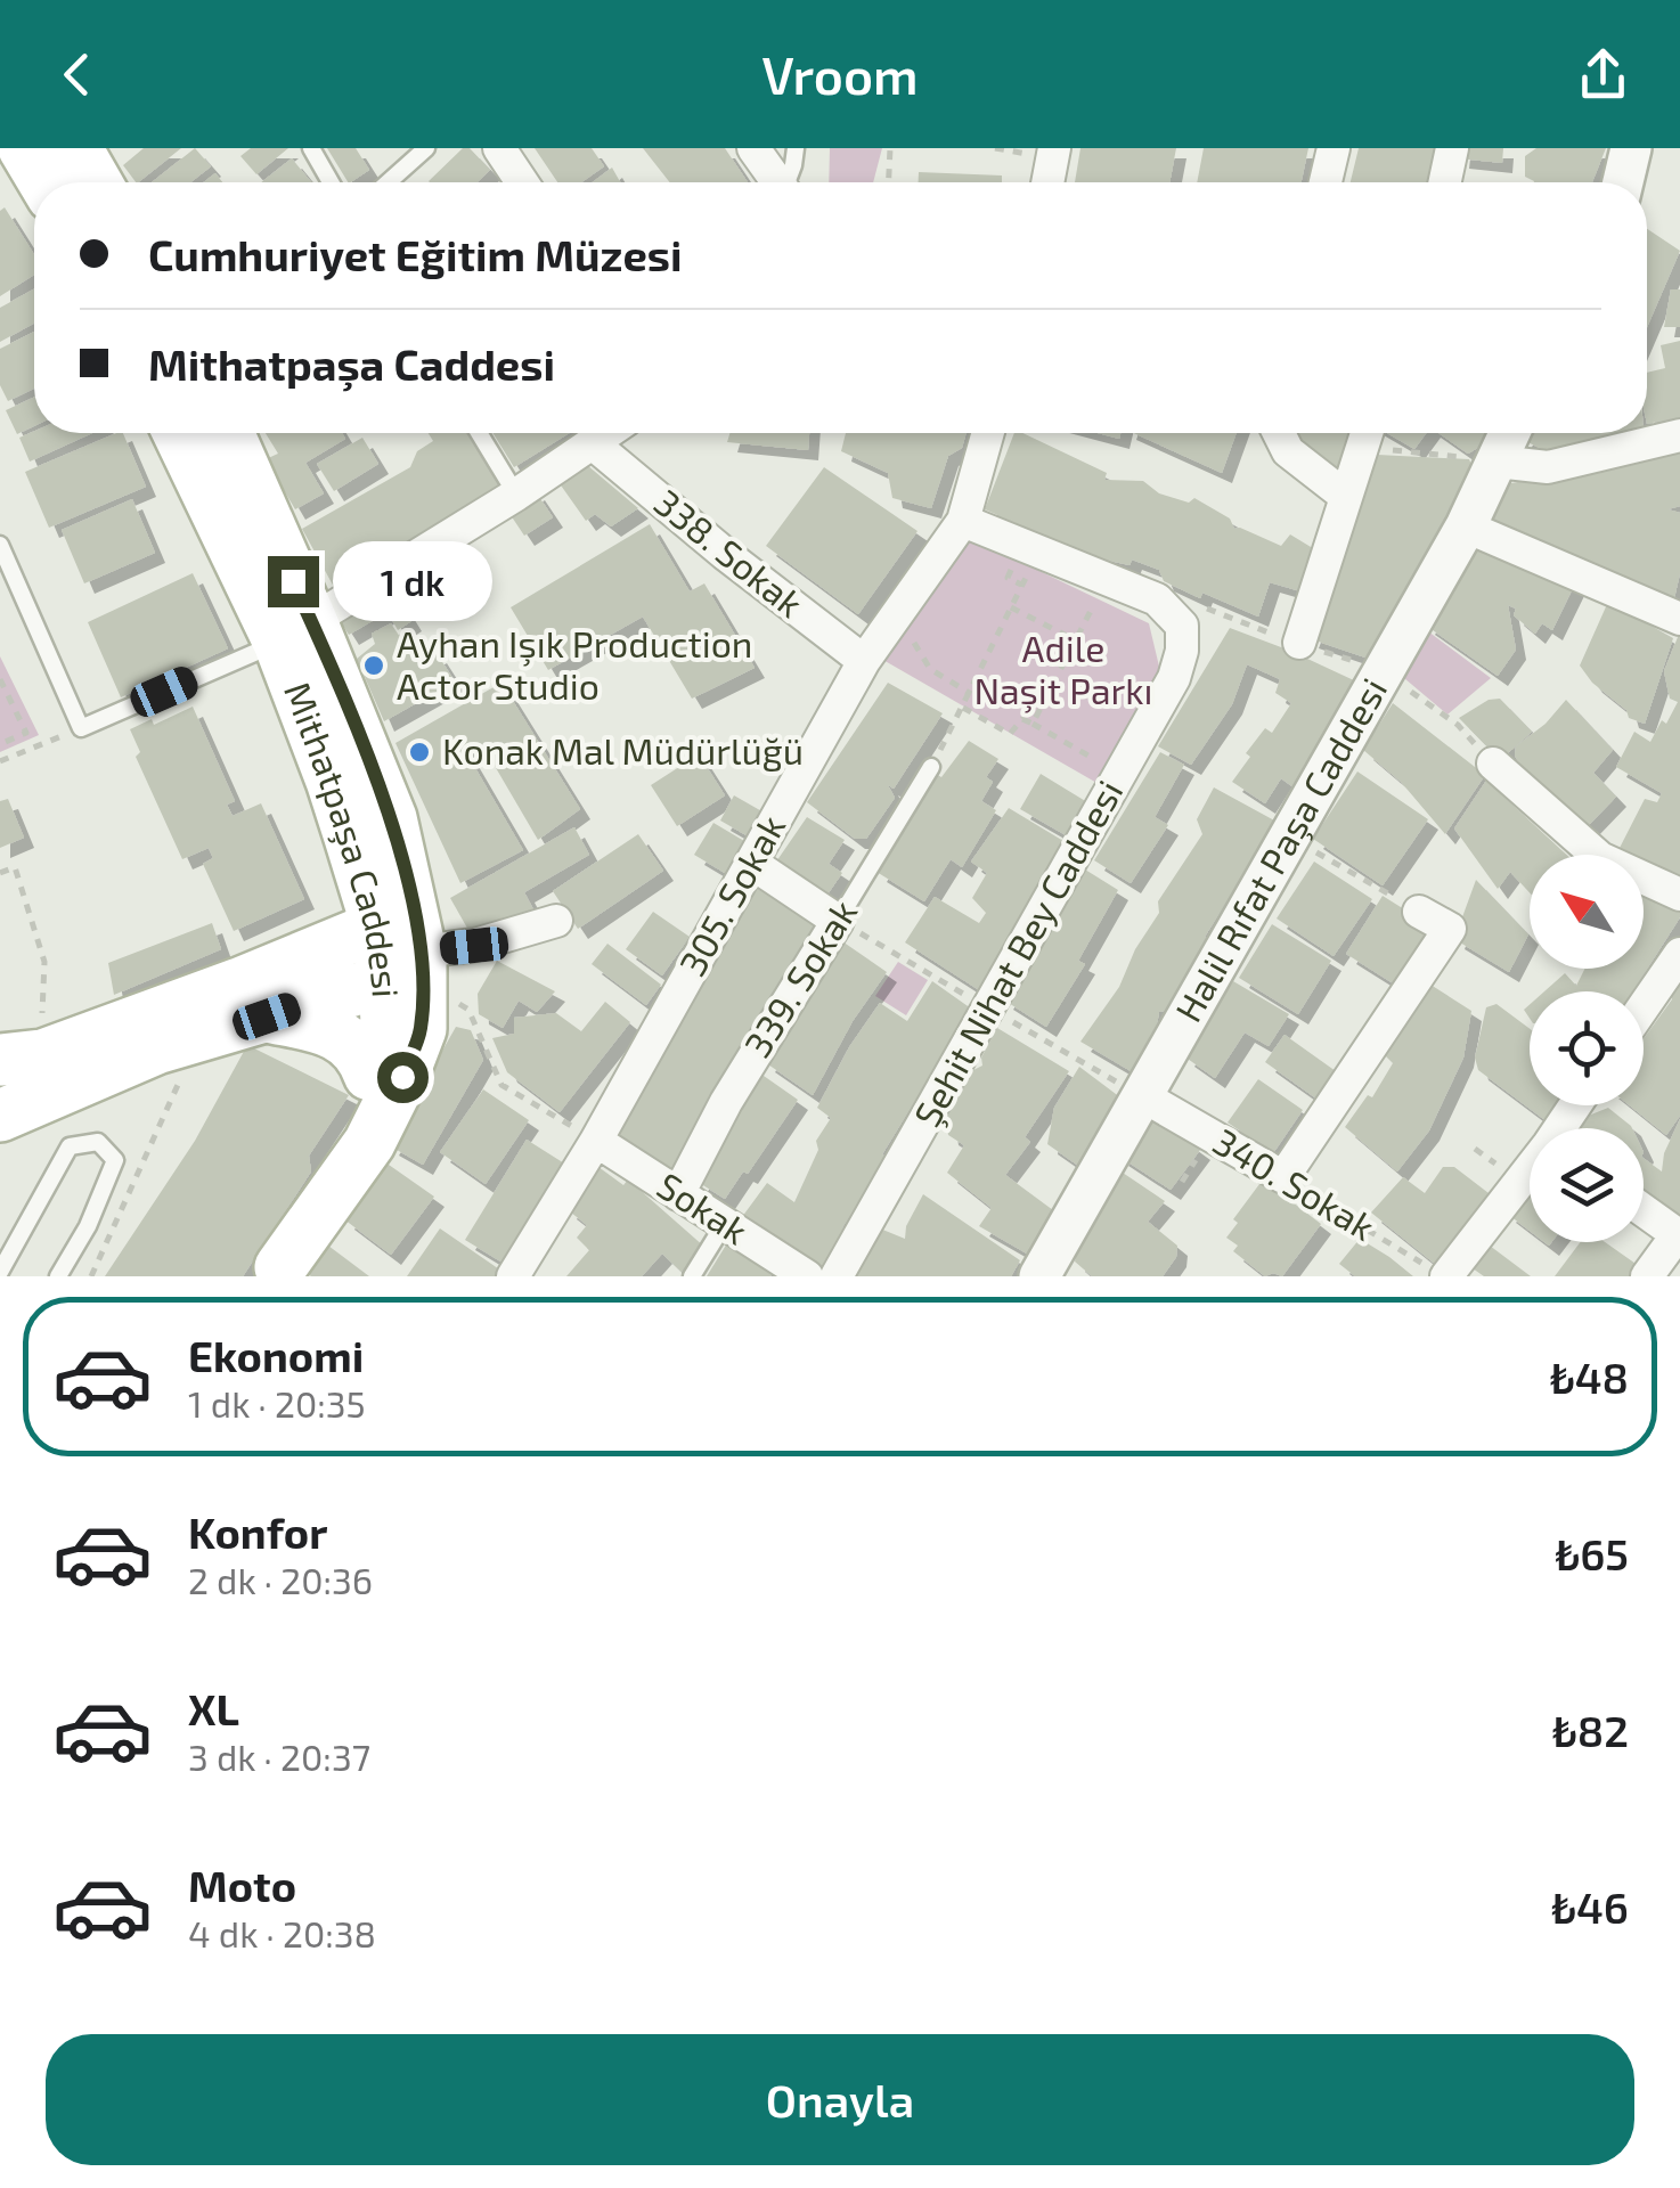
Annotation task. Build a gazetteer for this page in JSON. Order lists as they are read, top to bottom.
{
  "streets": {
    "main road": ["Mithatpaşa Caddesi"],
    "street": [
      "338. Sokak",
      "Halil Rıfat Paşa Caddesi",
      "305. Sokak",
      "Şehit Nihat Bey Caddesi",
      "339. Sokak",
      "340. Sokak",
      "Sokak"
    ]
  },
  "crossings": [
    ["338. Sokak", "305. Sokak"],
    ["Halil Rıfat Paşa Caddesi", "340. Sokak"],
    ["305. Sokak", "Sokak"],
    ["339. Sokak", "Sokak"]
  ],
  "parks": ["Adile Naşit Parkı"],
  "places": ["Ayhan Işık Production Actor Studio", "Konak Mal Müdürlüğü"],
  "north": "top left",
  "page": {
    "header": "Vroom",
    "banner": ["Cumhuriyet Eğitim Müzesi", "Mithatpaşa Caddesi"],
    "bubble": "1 dk",
    "list": [
      {
        "name": "Ekonomi",
        "note": "1 dk · 20:35",
        "value": "₺48"
      },
      {
        "name": "Konfor",
        "note": "2 dk · 20:36",
        "value": "₺65"
      },
      {
        "name": "XL",
        "note": "3 dk · 20:37",
        "value": "₺82"
      },
      {
        "name": "Moto",
        "note": "4 dk · 20:38",
        "value": "₺46"
      }
    ],
    "buttons": "Onayla"
  }
}
